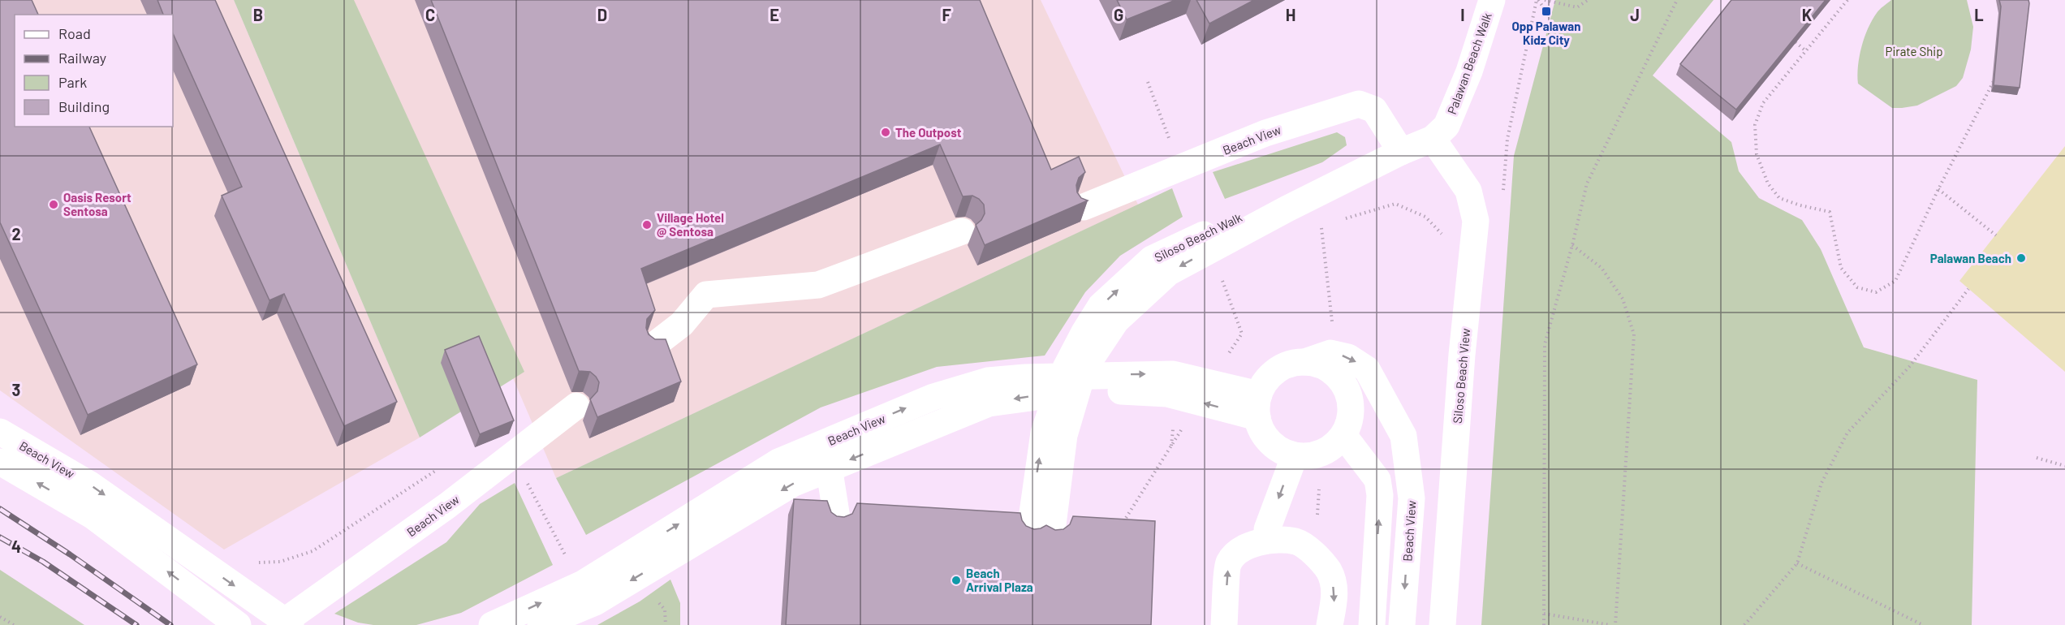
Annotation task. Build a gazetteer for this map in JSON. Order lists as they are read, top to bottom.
{
  "streets": {
    "street": [
      "Palawan Beach Walk",
      "Beach View",
      "Siloso Beach Walk",
      "Siloso Beach View"
    ]
  },
  "crossings": [
    ["Palawan Beach Walk", "Siloso Beach Walk"],
    ["Palawan Beach Walk", "Siloso Beach View"],
    ["Beach View", "Siloso Beach Walk"],
    ["Siloso Beach Walk", "Siloso Beach View"]
  ],
  "parks": ["Pirate Ship"],
  "places": {
    "transit": ["Opp Palawan Kidz City"],
    "other": [
      "The Outpost",
      "Oasis Resort Sentosa",
      "Village Hotel @ Sentosa",
      "Palawan Beach",
      "Beach Arrival Plaza"
    ]
  },
  "legend": [
    "Road",
    "Railway",
    "Park",
    "Building"
  ],
  "grid": {
    "columns": [
      "B",
      "C",
      "D",
      "E",
      "F",
      "G",
      "H",
      "I",
      "J",
      "K",
      "L"
    ],
    "rows": ["2", "3", "4"]
  }
}
